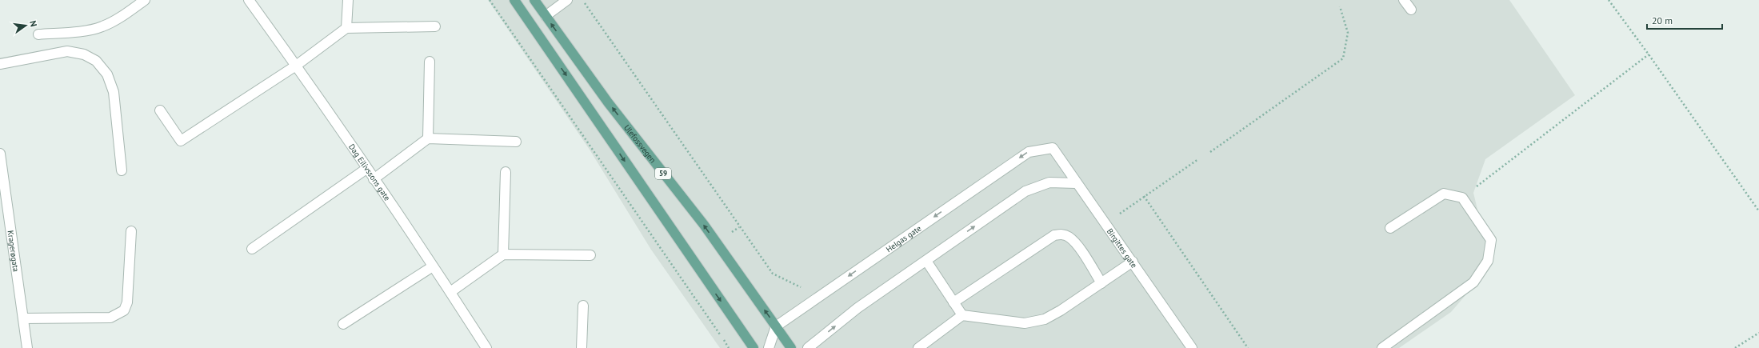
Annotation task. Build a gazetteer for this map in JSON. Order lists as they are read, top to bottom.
{
  "streets": {
    "main road": ["Ulefossvegen", "59"],
    "street": [
      "Dag Eilivssons gate",
      "Helgas gate",
      "Birgittes gate",
      "Kragerøgata"
    ]
  },
  "crossings": [
    ["Ulefossvegen", "Helgas gate"],
    ["Helgas gate", "Birgittes gate"]
  ],
  "scale_bar": "20 m",
  "north": "right"
}
